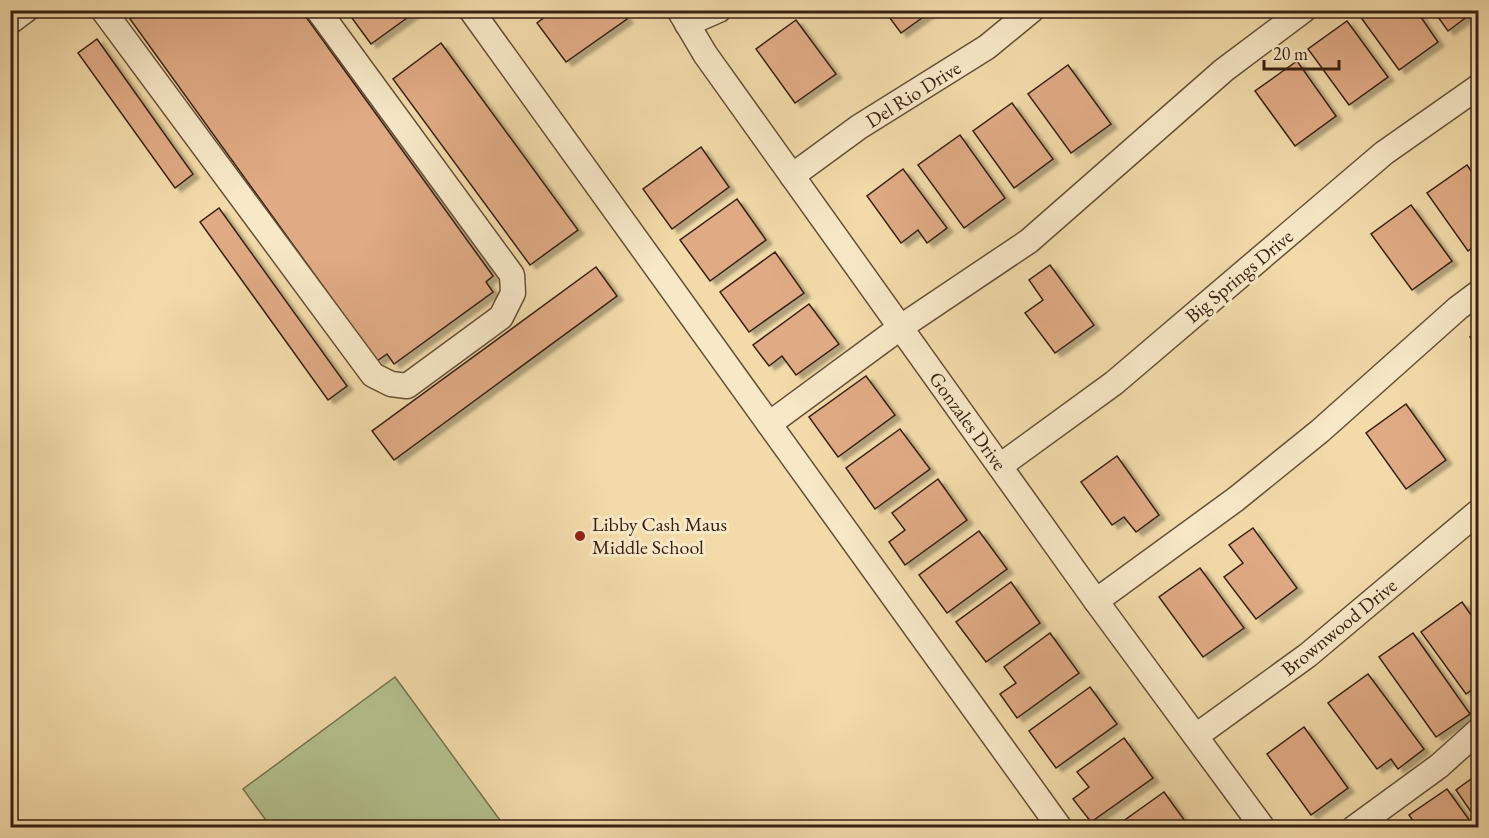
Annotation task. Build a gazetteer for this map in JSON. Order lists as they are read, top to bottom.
{
  "streets": {
    "street": [
      "Del Rio Drive",
      "Big Springs Drive",
      "Gonzales Drive",
      "Brownwood Drive"
    ]
  },
  "crossings": [
    ["Del Rio Drive", "Gonzales Drive"],
    ["Big Springs Drive", "Gonzales Drive"],
    ["Gonzales Drive", "Brownwood Drive"]
  ],
  "places": ["Libby Cash Maus Middle School"],
  "scale_bar": "20 m"
}
